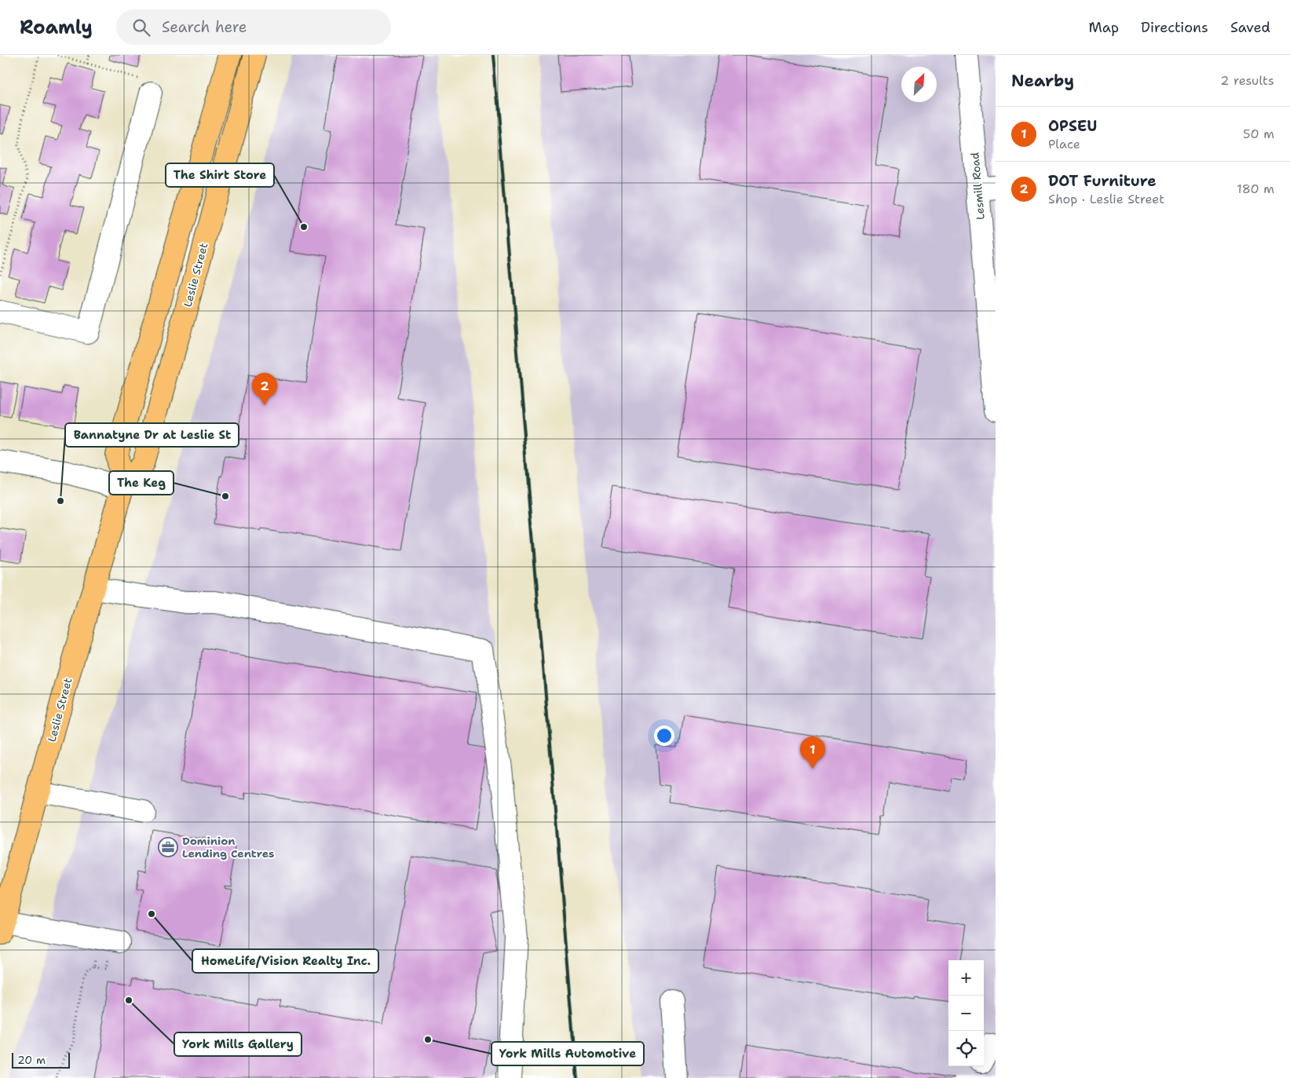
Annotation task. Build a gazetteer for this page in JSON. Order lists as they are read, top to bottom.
{
  "streets": {
    "main road": ["Leslie Street"],
    "street": ["Lesmill Road"]
  },
  "places": {
    "other": [
      "The Shirt Store",
      "The Keg",
      "Bannatyne Dr at Leslie St",
      "HomeLife/Vision Realty Inc.",
      "York Mills Gallery",
      "York Mills Automotive"
    ],
    "office": ["Dominion Lending Centres"]
  },
  "scale_bar": "20 m",
  "north": "top right",
  "page": {
    "header": "Roamly",
    "search": "Search here",
    "nav": ["Map", "Directions", "Saved"],
    "heading": ["Nearby", "2 results"],
    "list": [
      {
        "mark": "1",
        "name": "OPSEU",
        "note": "Place",
        "value": "50 m"
      },
      {
        "mark": "2",
        "name": "DOT Furniture",
        "note": "Shop · Leslie Street",
        "value": "180 m"
      }
    ],
    "pins": ["2", "1"],
    "map_buttons": ["+", "−"],
    "scale": "20 m"
  }
}
